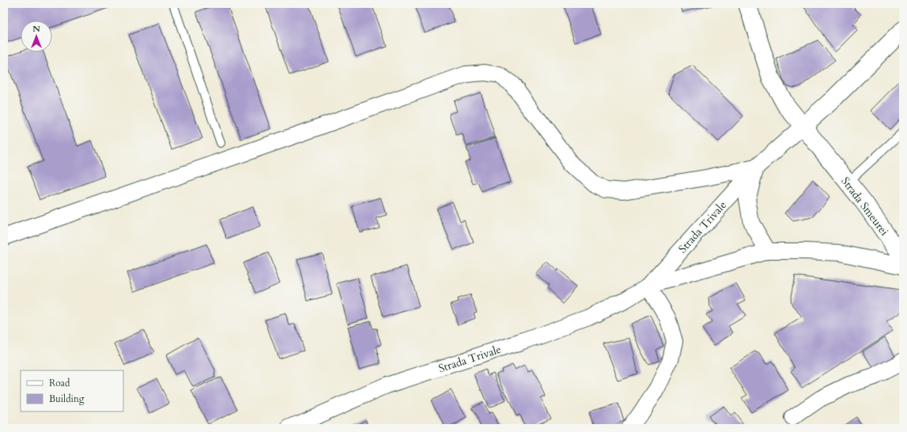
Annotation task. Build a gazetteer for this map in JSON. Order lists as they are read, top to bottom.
{
  "streets": {
    "main road": ["Strada Smeurei"],
    "street": ["Strada Trivale"]
  },
  "crossings": [
    ["Strada Smeurei", "Strada Trivale"]
  ],
  "legend": ["Road", "Building"],
  "north": "top"
}
